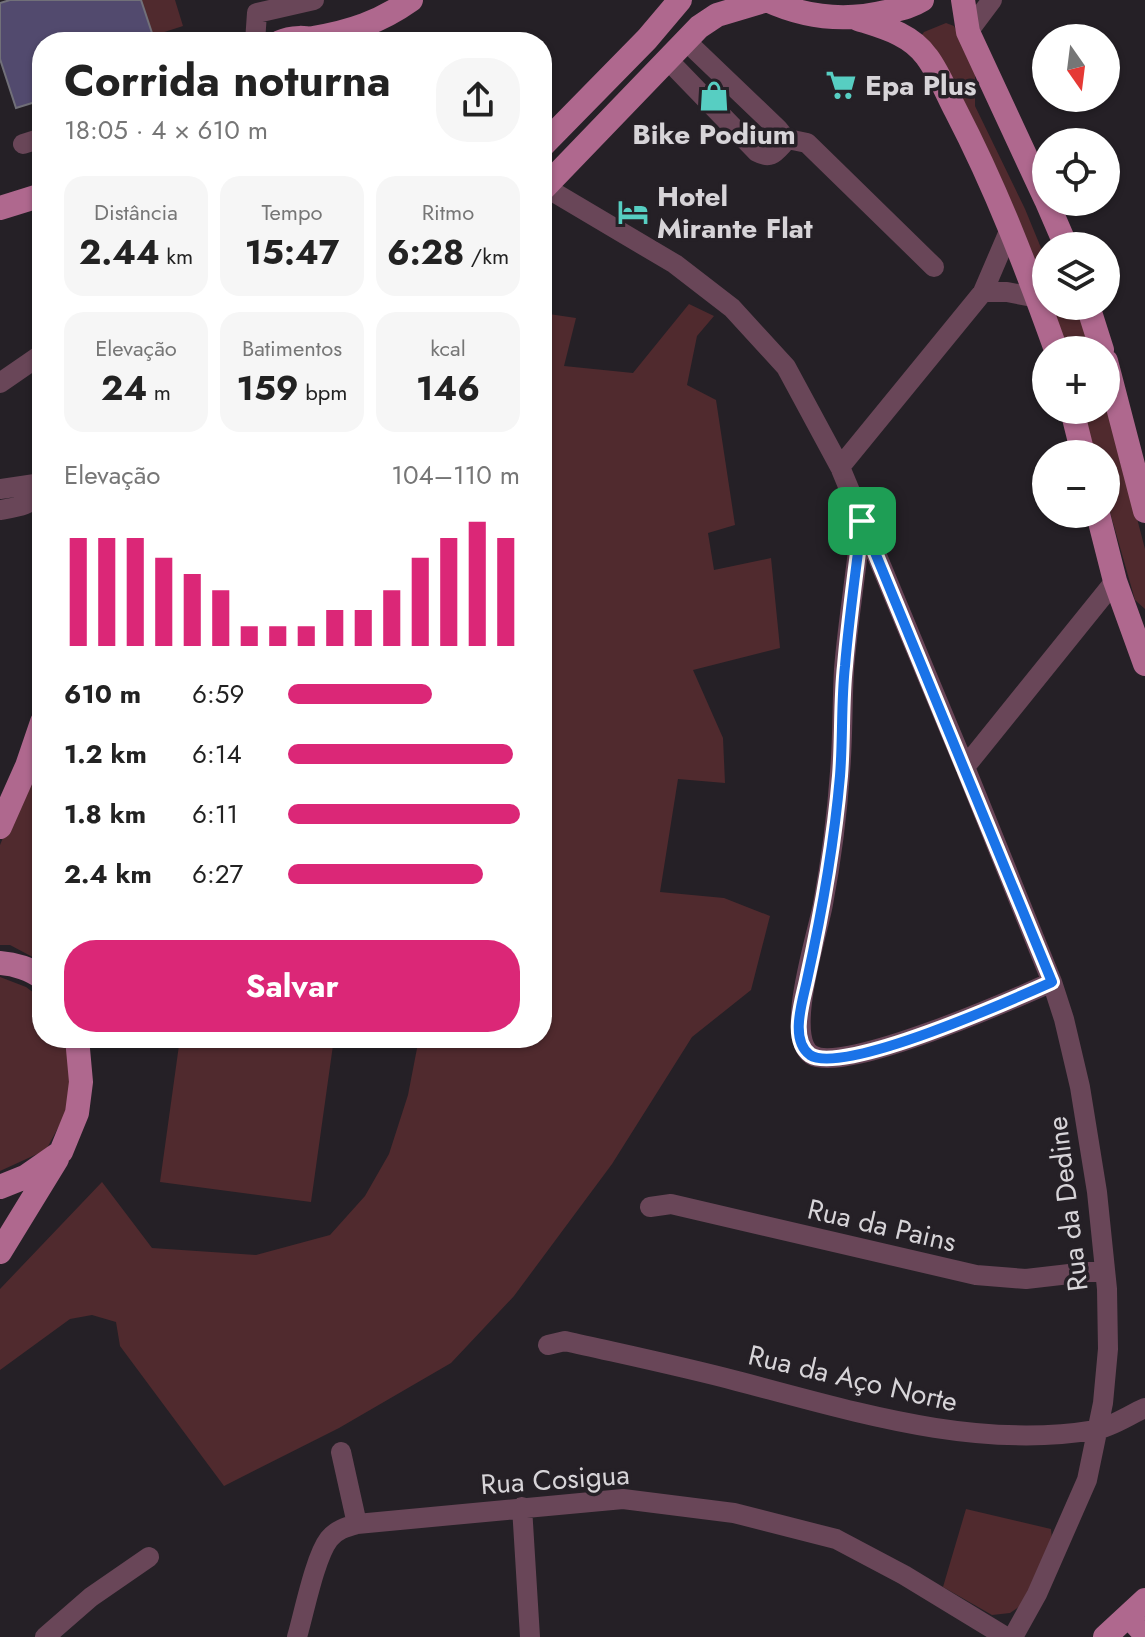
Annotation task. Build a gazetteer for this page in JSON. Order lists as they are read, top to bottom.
{
  "streets": {
    "street": [
      "Rua da Dedine",
      "Rua da Pains",
      "Rua da Aço Norte",
      "Rua Cosigua"
    ]
  },
  "crossings": [
    ["Rua da Dedine", "Rua da Pains"],
    ["Rua da Dedine", "Rua da Aço Norte"]
  ],
  "places": {
    "supermarket": ["Epa Plus"],
    "shop": ["Bike Podium"],
    "hotel": ["Hotel Mirante Flat"]
  },
  "north": "bottom",
  "page": {
    "map_buttons": ["+", "−"],
    "heading": ["Corrida noturna", "18:05 · 4 × 610 m"],
    "stats": [
      ["Distância", "2.44 km"],
      ["Tempo", "15:47"],
      ["Ritmo", "6:28 /km"],
      ["Elevação", "24 m"],
      ["Batimentos", "159 bpm"],
      ["kcal", "146"]
    ],
    "chart": ["Elevação", "104–110 m"],
    "list": [
      {
        "name": "610 m",
        "note": "6:59"
      },
      {
        "name": "1.2 km",
        "note": "6:14"
      },
      {
        "name": "1.8 km",
        "note": "6:11"
      },
      {
        "name": "2.4 km",
        "note": "6:27"
      }
    ],
    "buttons": "Salvar"
  }
}
